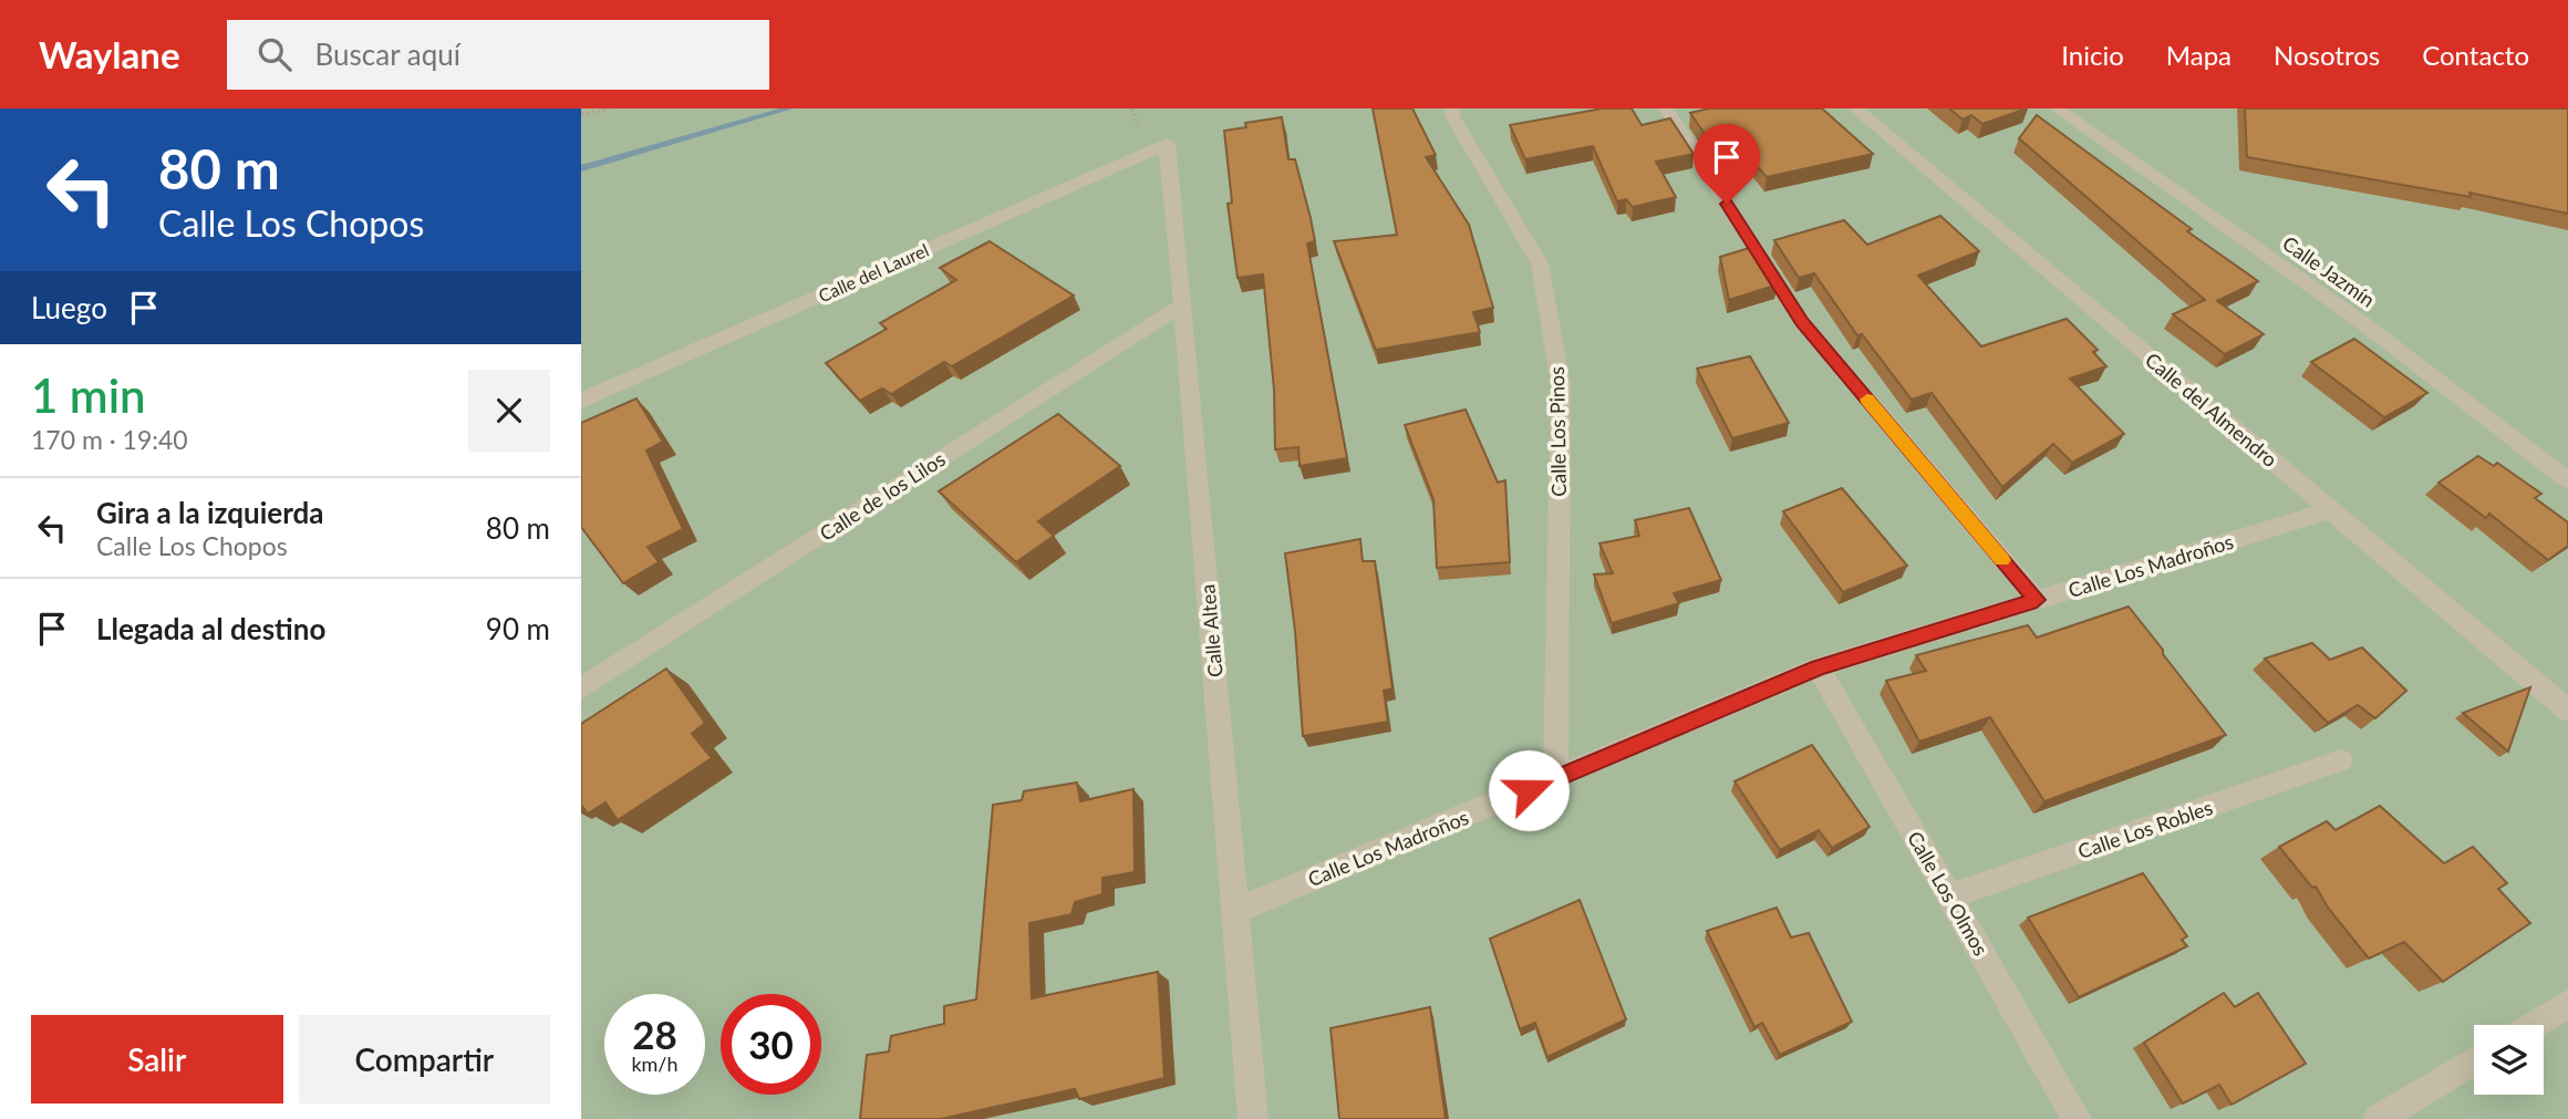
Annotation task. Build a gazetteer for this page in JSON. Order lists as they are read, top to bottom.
{
  "streets": {
    "street": [
      "Calle Jazmín",
      "Calle del Laurel",
      "Calle del Almendro",
      "Calle Los Pinos",
      "Calle de los Lilos",
      "Calle Los Madroños",
      "Calle Altea",
      "Calle Los Robles",
      "Calle Los Olmos"
    ]
  },
  "crossings": [
    ["Calle del Laurel", "Calle Altea"],
    ["Calle del Almendro", "Calle Los Madroños"],
    ["Calle Los Pinos", "Calle Los Madroños"],
    ["Calle de los Lilos", "Calle Altea"],
    ["Calle Los Madroños", "Calle Altea"],
    ["Calle Los Madroños", "Calle Los Olmos"],
    ["Calle Los Robles", "Calle Los Olmos"]
  ],
  "page": {
    "header": "Waylane",
    "search": "Buscar aquí",
    "nav": [
      "Inicio",
      "Mapa",
      "Nosotros",
      "Contacto"
    ],
    "turn": ["80 m", "Calle Los Chopos"],
    "then": "Luego",
    "heading": ["1 min", "170 m · 19:40"],
    "list": [
      {
        "name": "Gira a la izquierda",
        "note": "Calle Los Chopos",
        "value": "80 m"
      },
      {
        "name": "Llegada al destino",
        "value": "90 m"
      }
    ],
    "speed": "28 km/h",
    "limit": "30",
    "buttons": ["Salir", "Compartir"]
  }
}
